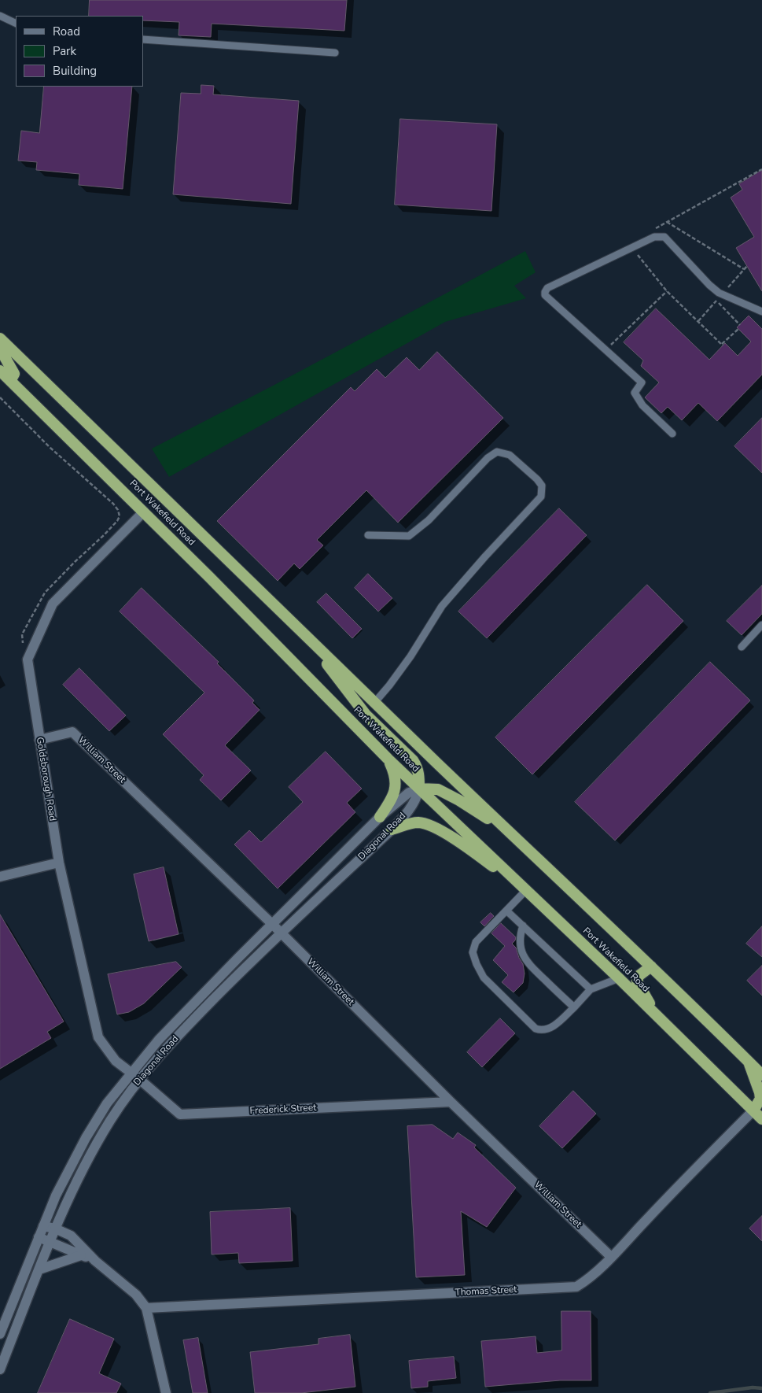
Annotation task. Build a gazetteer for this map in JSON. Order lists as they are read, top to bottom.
{
  "streets": {
    "highway": ["Port Wakefield Road"],
    "street": [
      "William Street",
      "Goldsborough Road",
      "Diagonal Road",
      "Frederick Street",
      "Thomas Street"
    ]
  },
  "crossings": [
    ["Port Wakefield Road", "Diagonal Road"],
    ["Port Wakefield Road", "Thomas Street"],
    ["William Street", "Goldsborough Road"],
    ["William Street", "Diagonal Road"],
    ["William Street", "Frederick Street"],
    ["William Street", "Thomas Street"],
    ["Goldsborough Road", "Diagonal Road"],
    ["Goldsborough Road", "Frederick Street"],
    ["Diagonal Road", "Frederick Street"]
  ],
  "legend": ["Road", "Park", "Building"]
}
